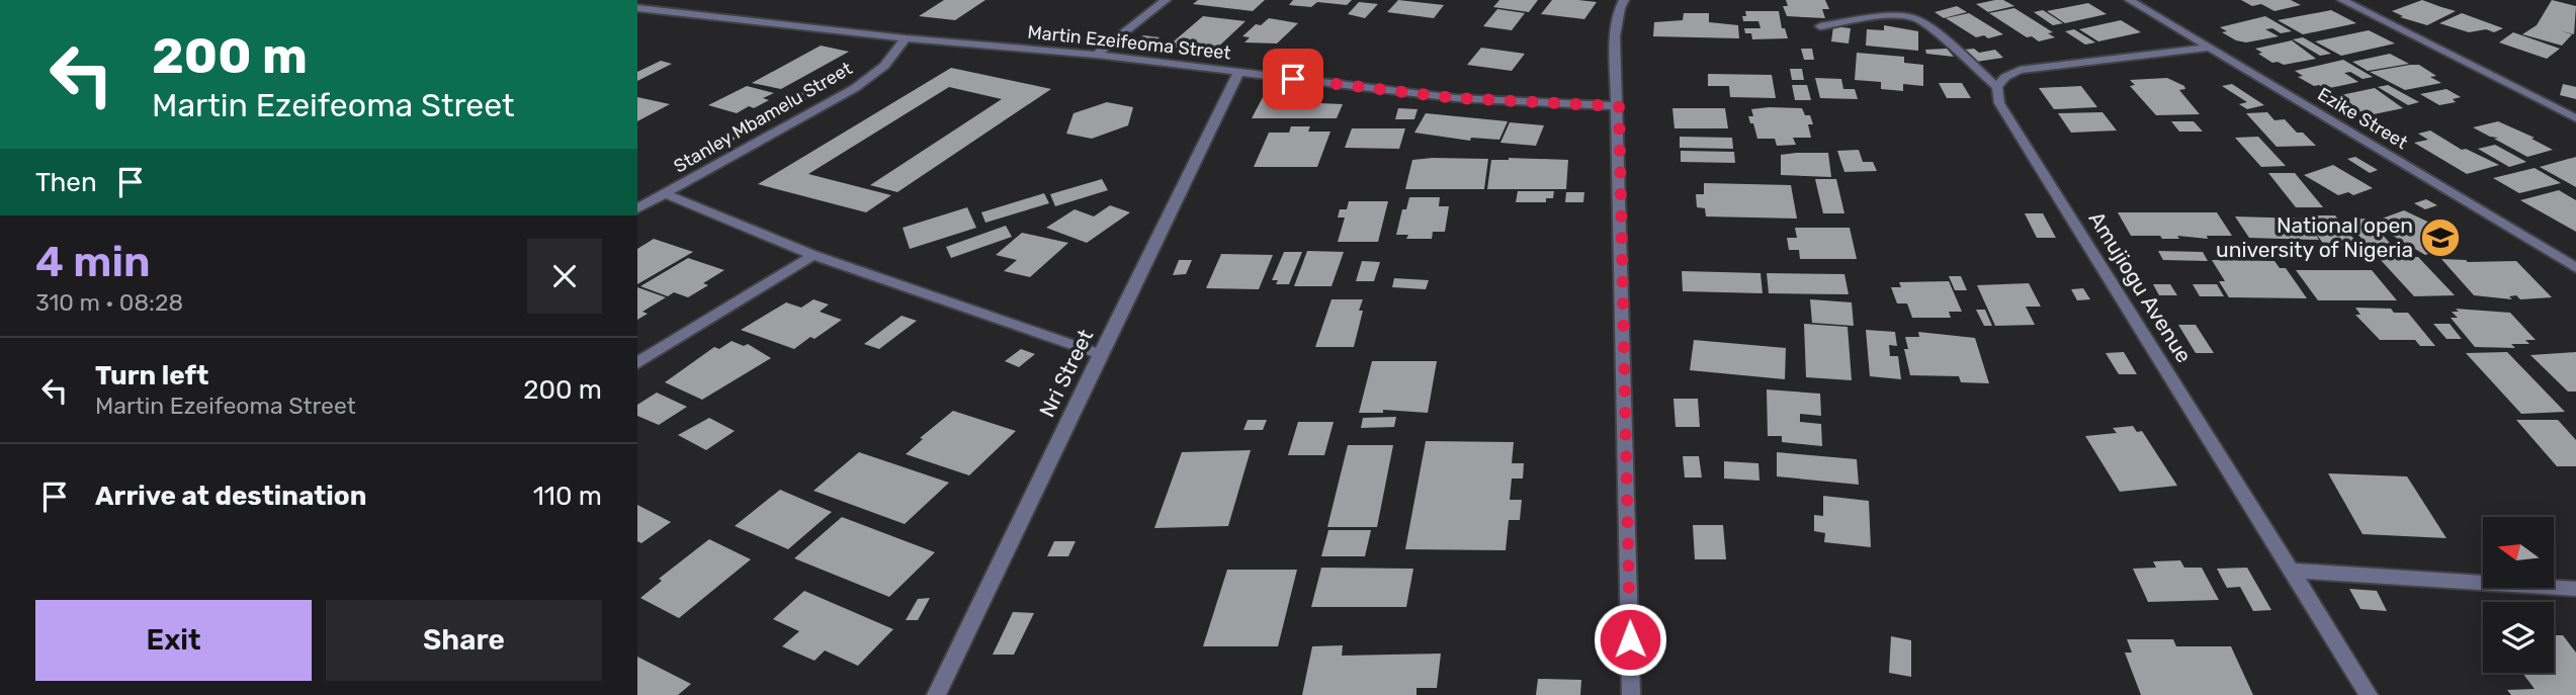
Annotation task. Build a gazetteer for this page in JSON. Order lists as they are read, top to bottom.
{
  "streets": {
    "street": [
      "Martin Ezeifeoma Street",
      "Stanley Mbamelu Street",
      "Ezike Street",
      "Amujiogu Avenue",
      "Nri Street"
    ]
  },
  "crossings": [
    ["Martin Ezeifeoma Street", "Stanley Mbamelu Street"],
    ["Martin Ezeifeoma Street", "Nri Street"]
  ],
  "places": {
    "school or university": ["National open university of Nigeria"]
  },
  "north": "left",
  "page": {
    "turn": ["200 m", "Martin Ezeifeoma Street"],
    "then": "Then",
    "heading": ["4 min", "310 m · 08:28"],
    "list": [
      {
        "name": "Turn left",
        "note": "Martin Ezeifeoma Street",
        "value": "200 m"
      },
      {
        "name": "Arrive at destination",
        "value": "110 m"
      }
    ],
    "buttons": ["Exit", "Share"]
  }
}
